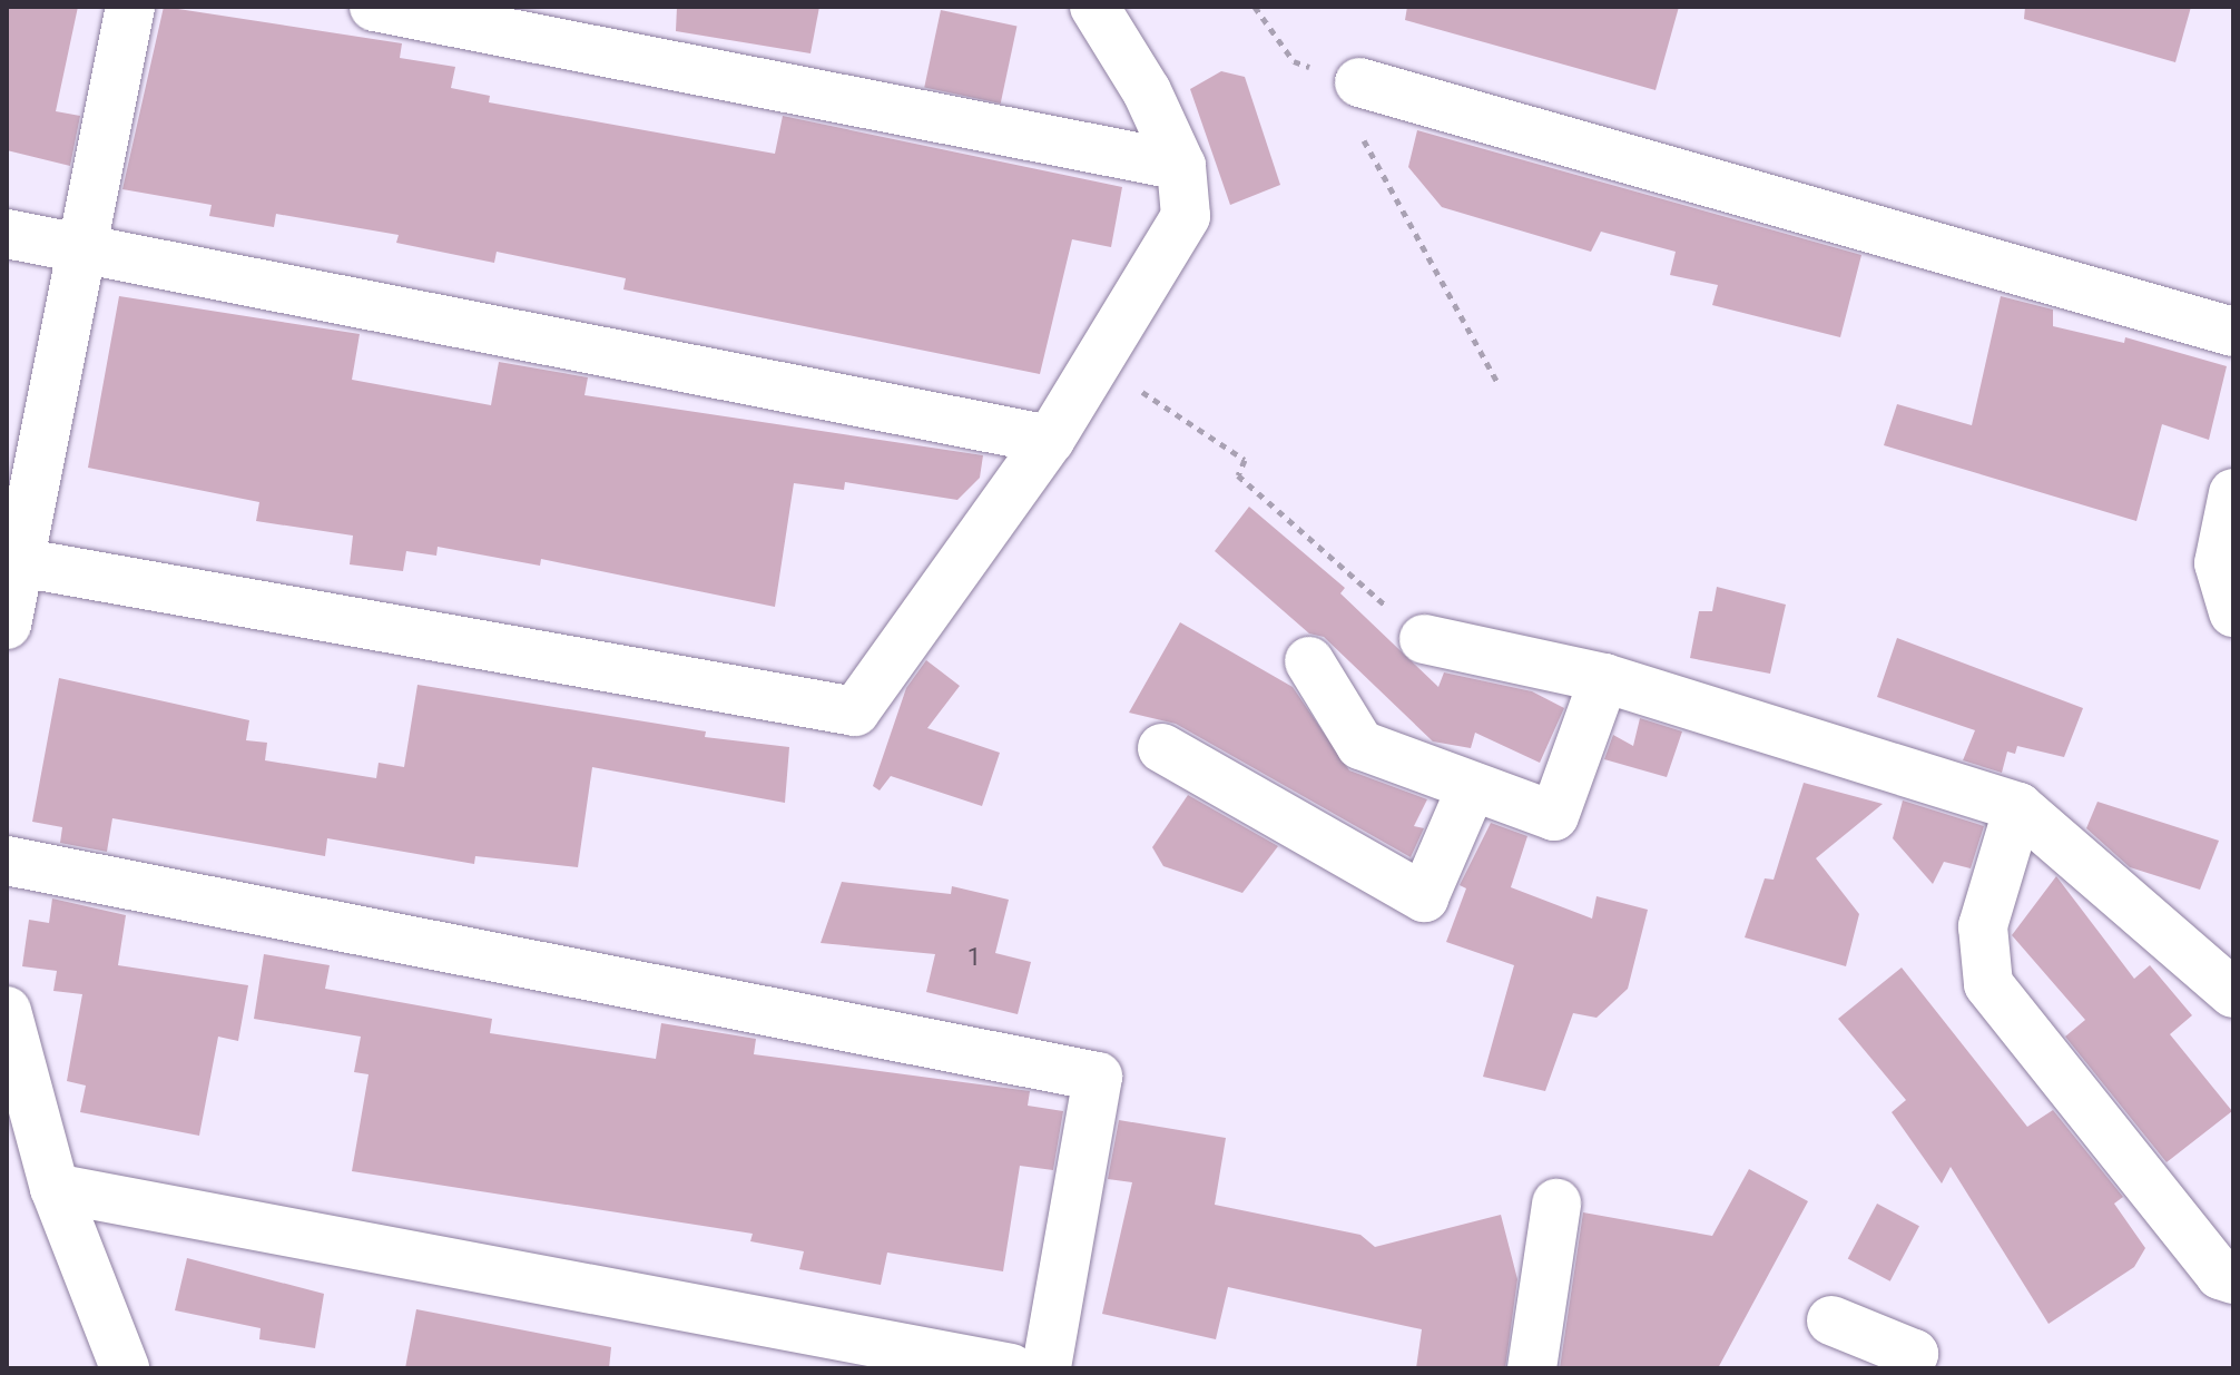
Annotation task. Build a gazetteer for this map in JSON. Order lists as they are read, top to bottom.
{
  "house_numbers": ["1"]
}
